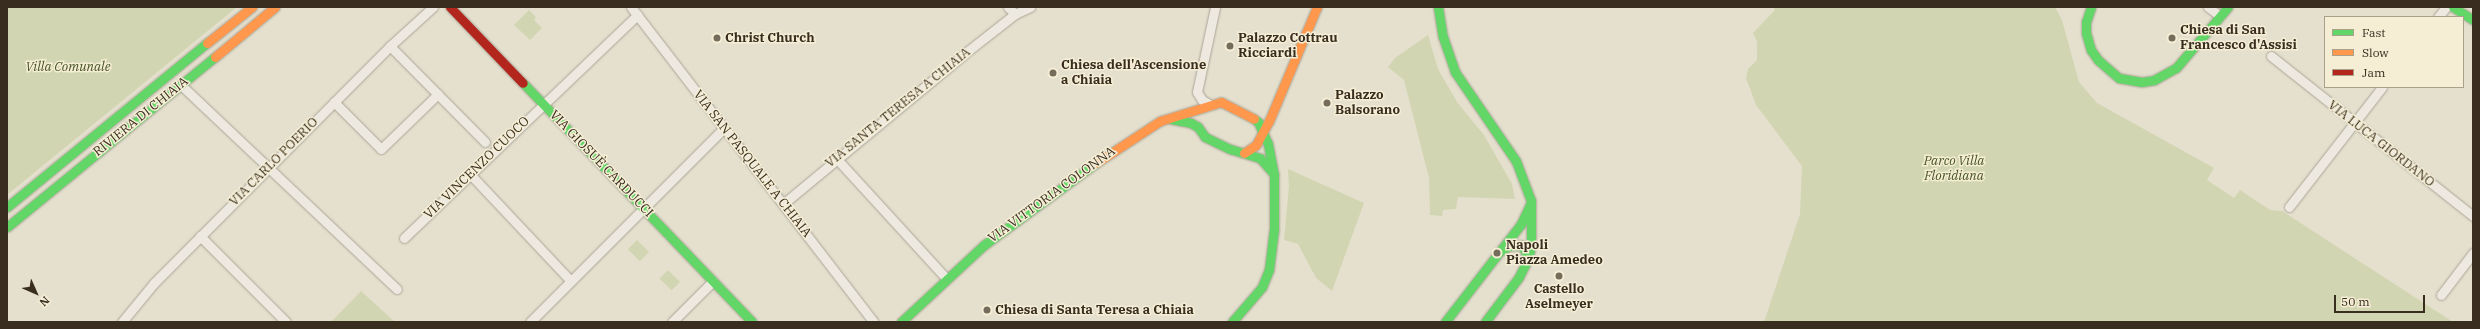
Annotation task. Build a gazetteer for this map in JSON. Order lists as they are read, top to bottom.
{
  "streets": {
    "street": [
      "VIA SANTA TERESA A CHIAIA",
      "RIVIERA DI CHIAIA",
      "VIA LUCA GIORDANO",
      "VIA CARLO POERIO",
      "VIA GIOSUÈ CARDUCCI",
      "VIA SAN PASQUALE A CHIAIA",
      "VIA VINCENZO CUOCO",
      "VIA VITTORIA COLONNA"
    ]
  },
  "crossings": [
    ["VIA SANTA TERESA A CHIAIA", "VIA SAN PASQUALE A CHIAIA"],
    ["VIA GIOSUÈ CARDUCCI", "VIA VINCENZO CUOCO"],
    ["VIA SAN PASQUALE A CHIAIA", "VIA VINCENZO CUOCO"]
  ],
  "parks": ["Villa Comunale", "Parco Villa Floridiana"],
  "places": [
    "Christ Church",
    "Chiesa di San Francesco d'Assisi",
    "Palazzo Cottrau Ricciardi",
    "Chiesa dell'Ascensione a Chiaia",
    "Palazzo Balsorano",
    "Napoli Piazza Amedeo",
    "Castello Aselmeyer",
    "Chiesa di Santa Teresa a Chiaia"
  ],
  "legend": ["Fast", "Slow", "Jam"],
  "scale_bar": "50 m",
  "north": "bottom right"
}
